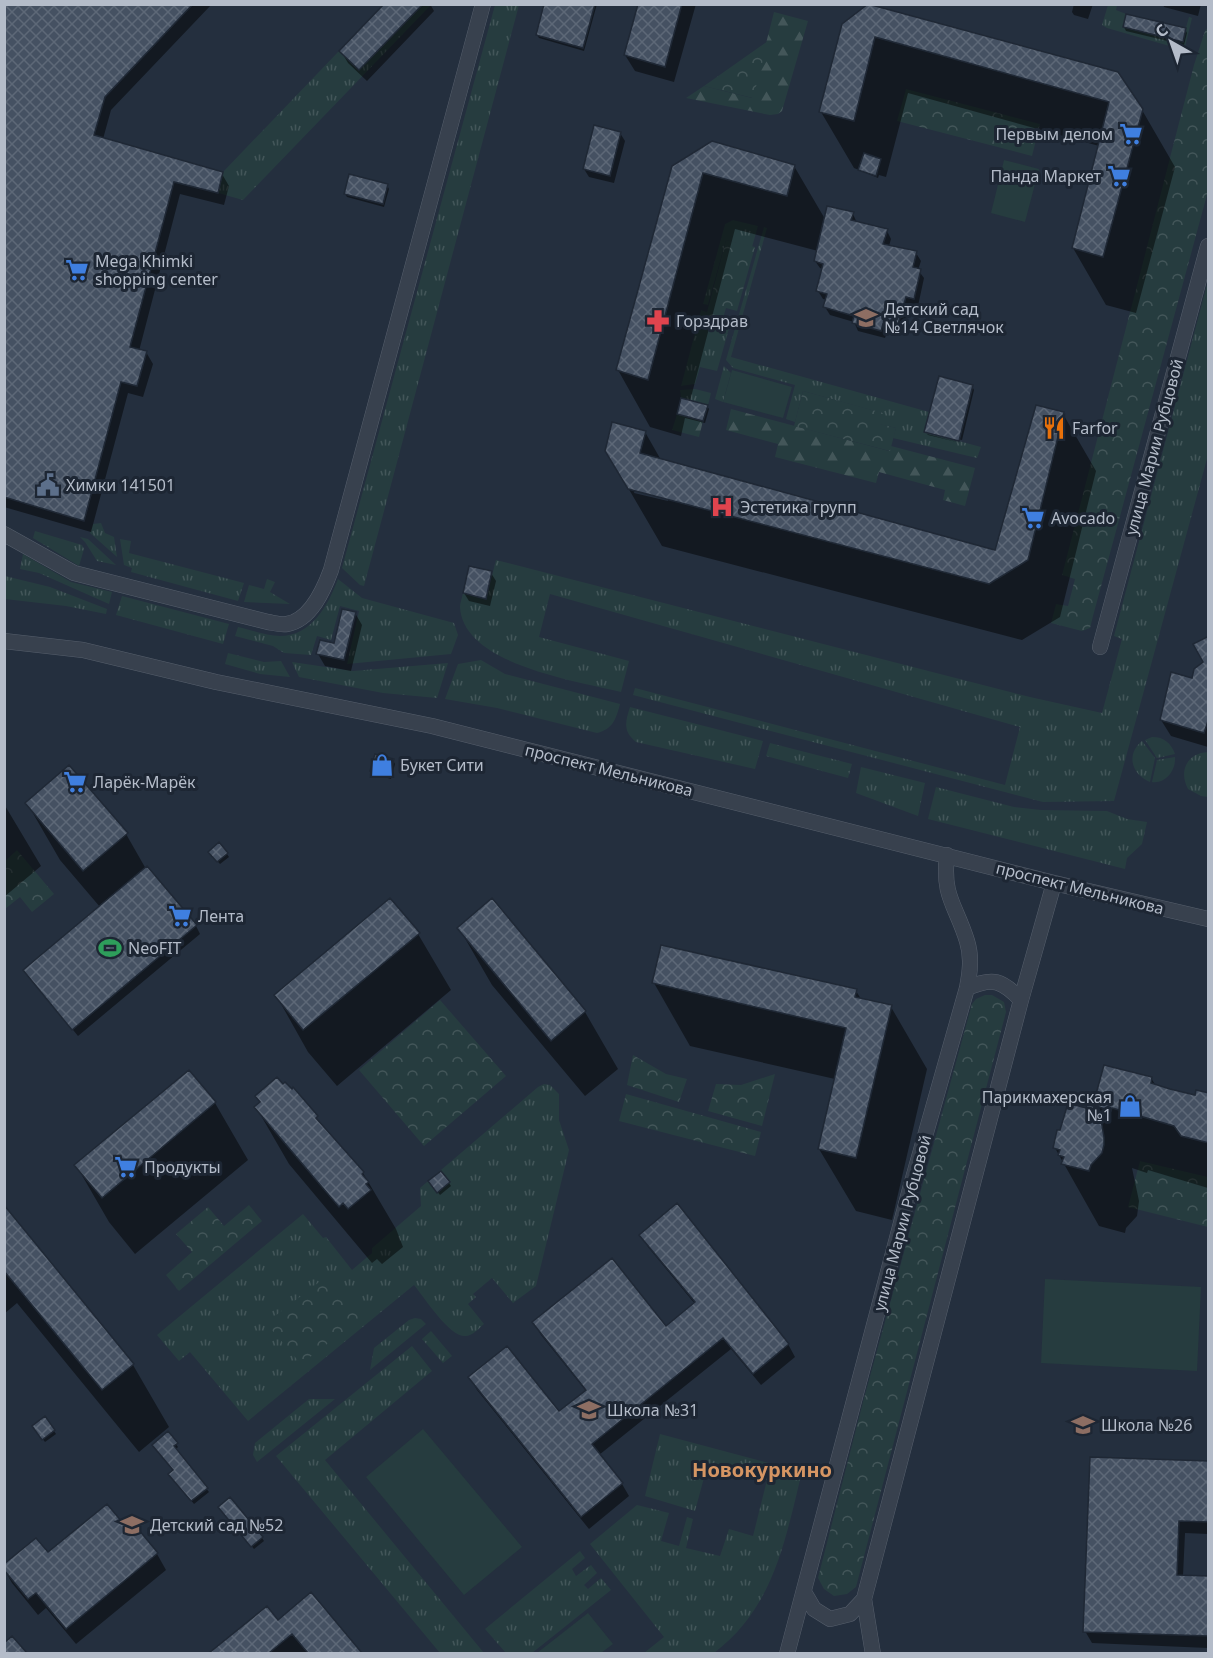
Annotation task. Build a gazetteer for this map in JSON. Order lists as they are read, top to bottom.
{
  "streets": {
    "street": ["улица Марии Рубцовой", "проспект Мельникова"]
  },
  "crossings": [
    ["улица Марии Рубцовой", "проспект Мельникова"]
  ],
  "districts": ["Новокуркино"],
  "places": {
    "supermarket": [
      "Первым делом",
      "Панда Маркет",
      "Mega Khimki shopping center",
      "Avocado",
      "Ларёк-Марёк",
      "Лента",
      "Продукты"
    ],
    "school or university": [
      "Детский сад №14 Светлячок",
      "Школа №31",
      "Школа №26",
      "Детский сад №52"
    ],
    "pharmacy": ["Горздрав"],
    "restaurant": ["Farfor"],
    "public building": ["Химки 141501"],
    "hospital": ["Эстетика групп"],
    "shop": ["Букет Сити", "Парикмахерская №1"],
    "sports": ["NeoFIT"]
  },
  "north": "top left"
}
